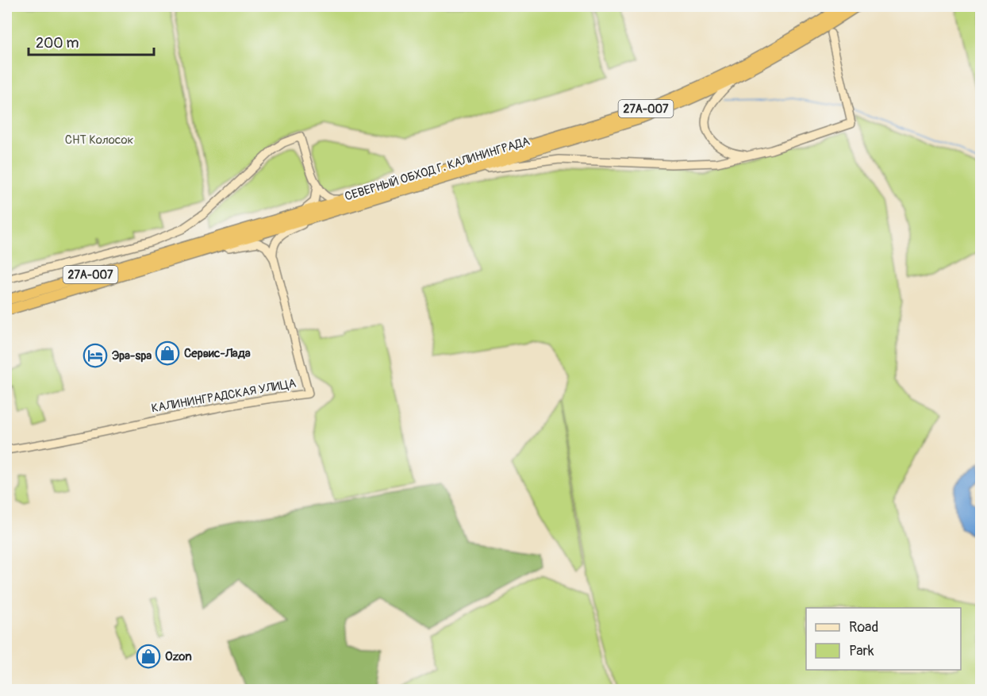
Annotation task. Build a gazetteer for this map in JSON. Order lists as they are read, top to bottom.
{
  "streets": {
    "highway": ["27А-007", "СЕВЕРНЫЙ ОБХОД Г. КАЛИНИНГРАДА"],
    "street": ["КАЛИНИНГРАДСКАЯ УЛИЦА"]
  },
  "parks": ["СНТ Колосок"],
  "places": {
    "shop": ["Сервис-Лада", "Ozon"],
    "hotel": ["Эра-spa"]
  },
  "legend": ["Road", "Park"],
  "scale_bar": "200 m"
}
